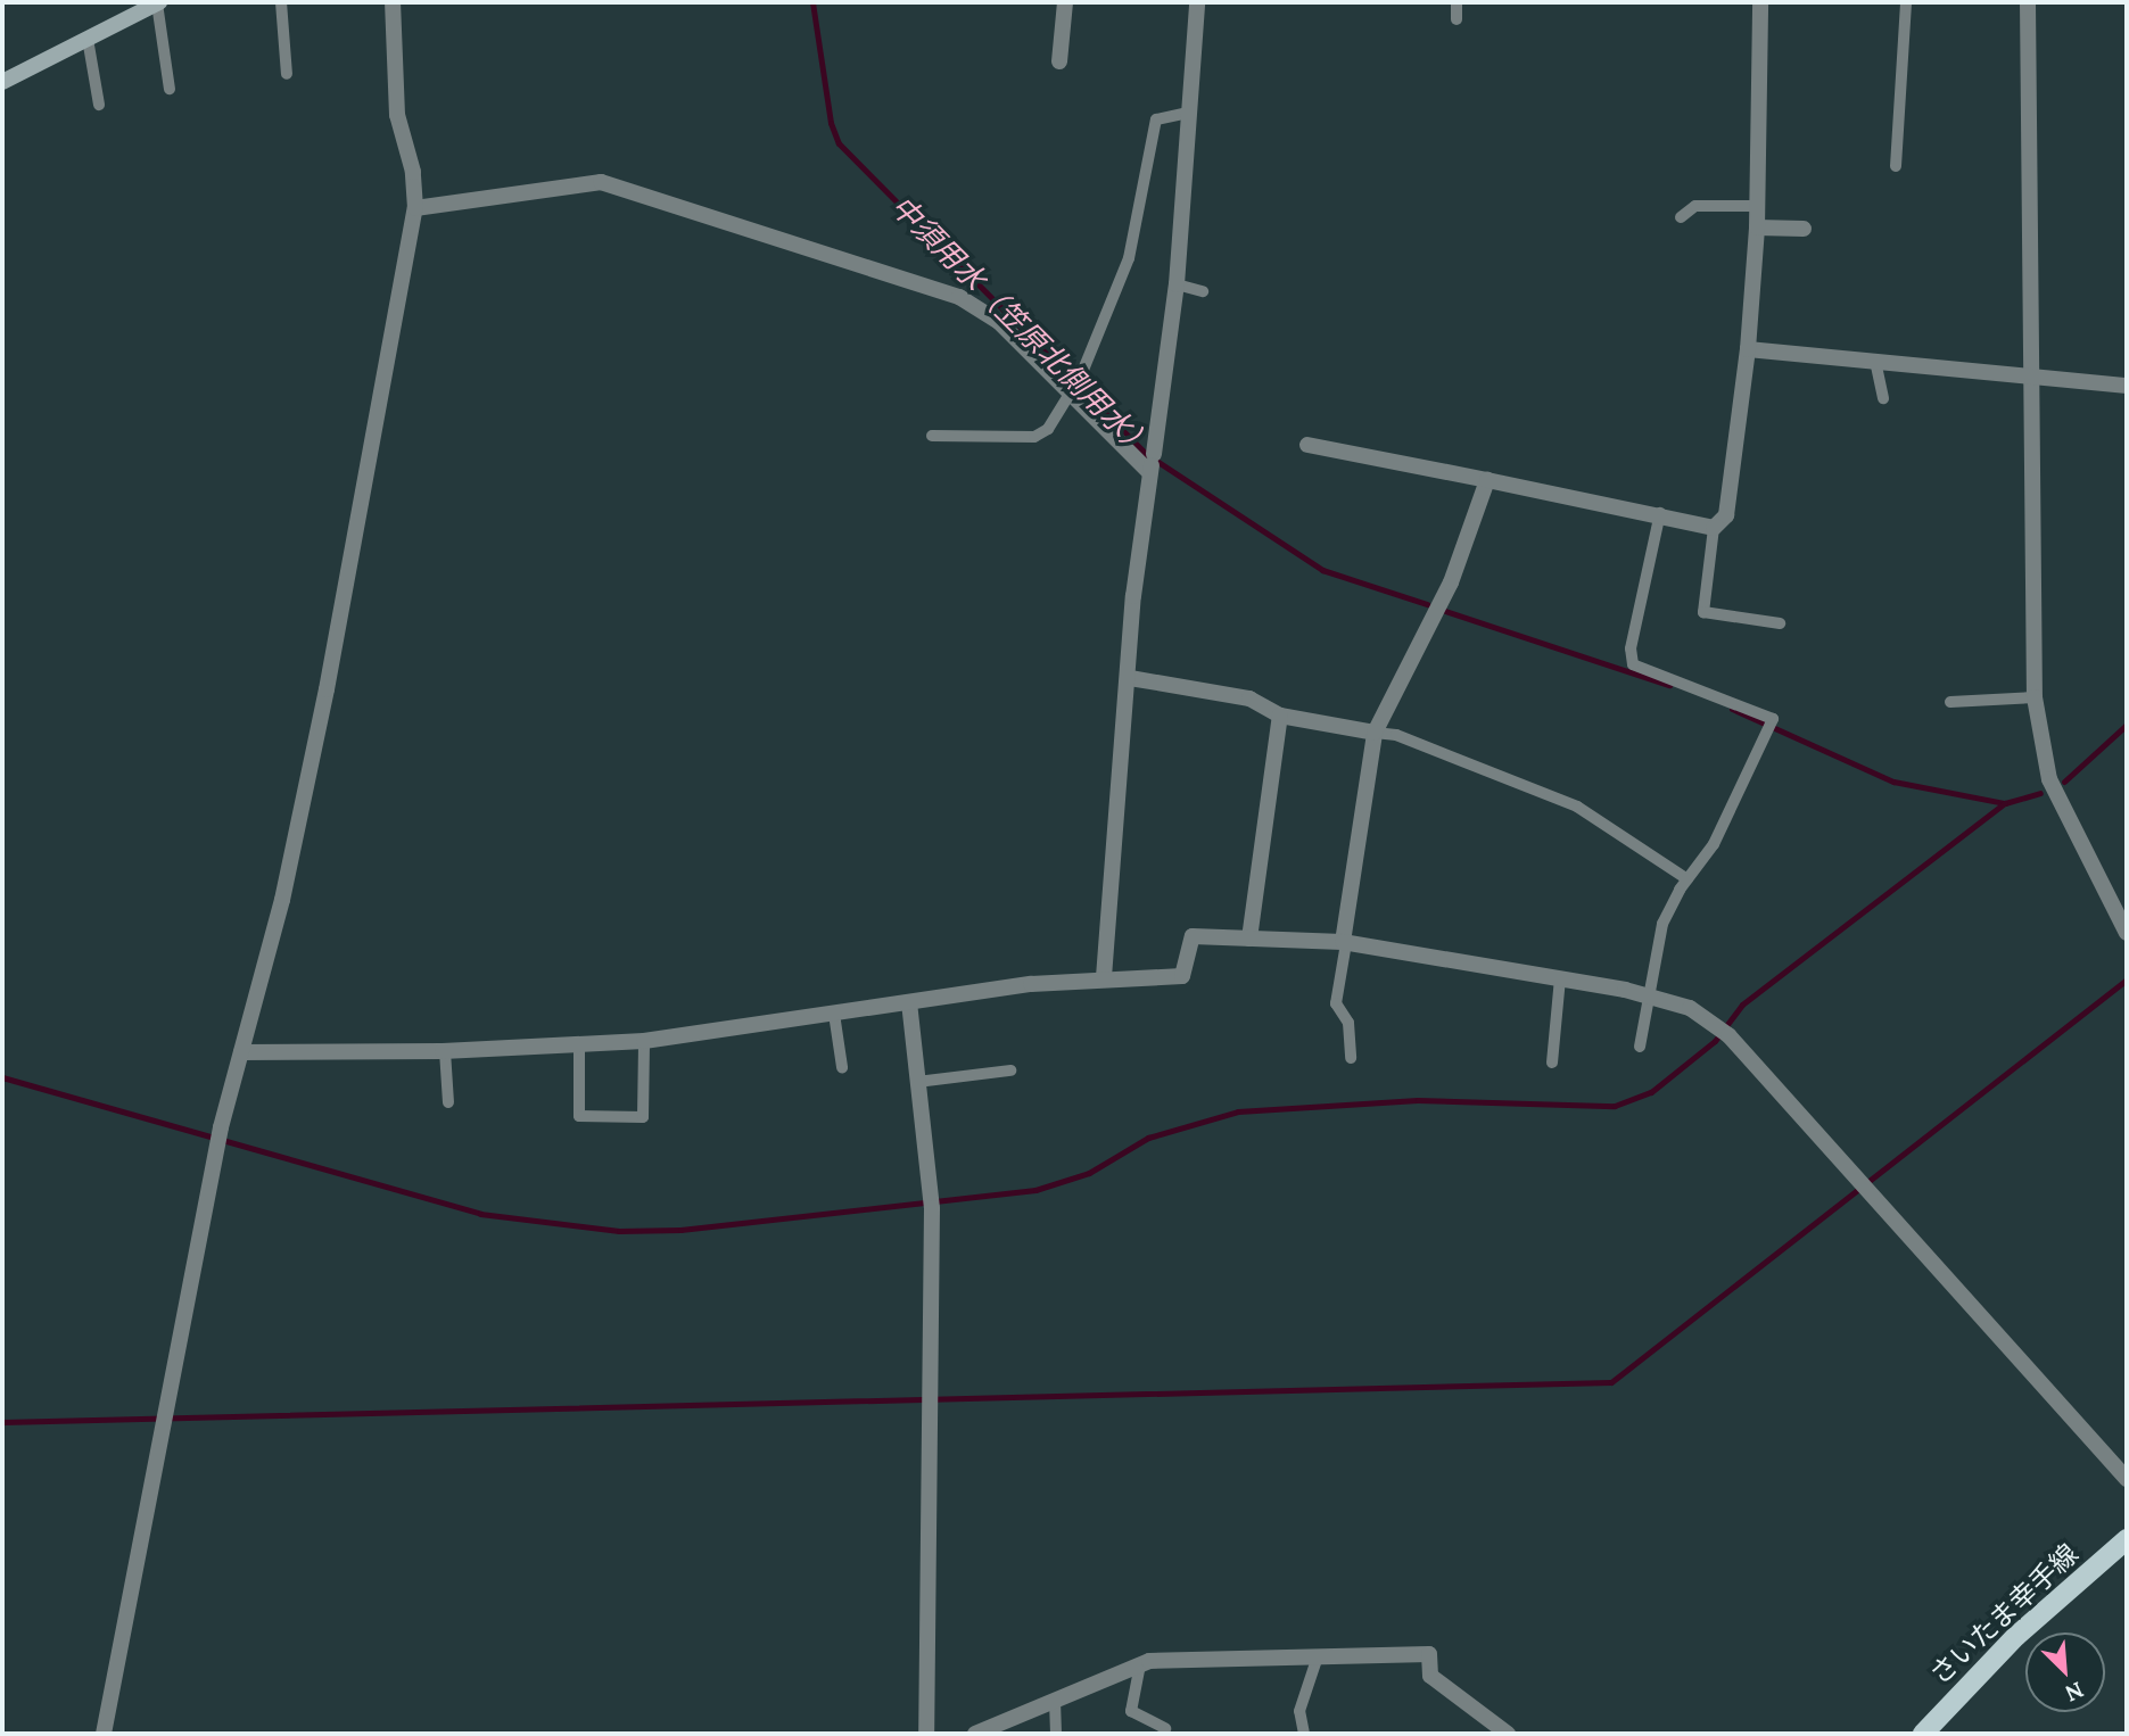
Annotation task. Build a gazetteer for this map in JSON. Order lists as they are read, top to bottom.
{
  "streets": {
    "main road": ["さいたま幸手線"]
  },
  "water": ["中須用水（笠原北側用水）"],
  "north": "bottom right"
}
